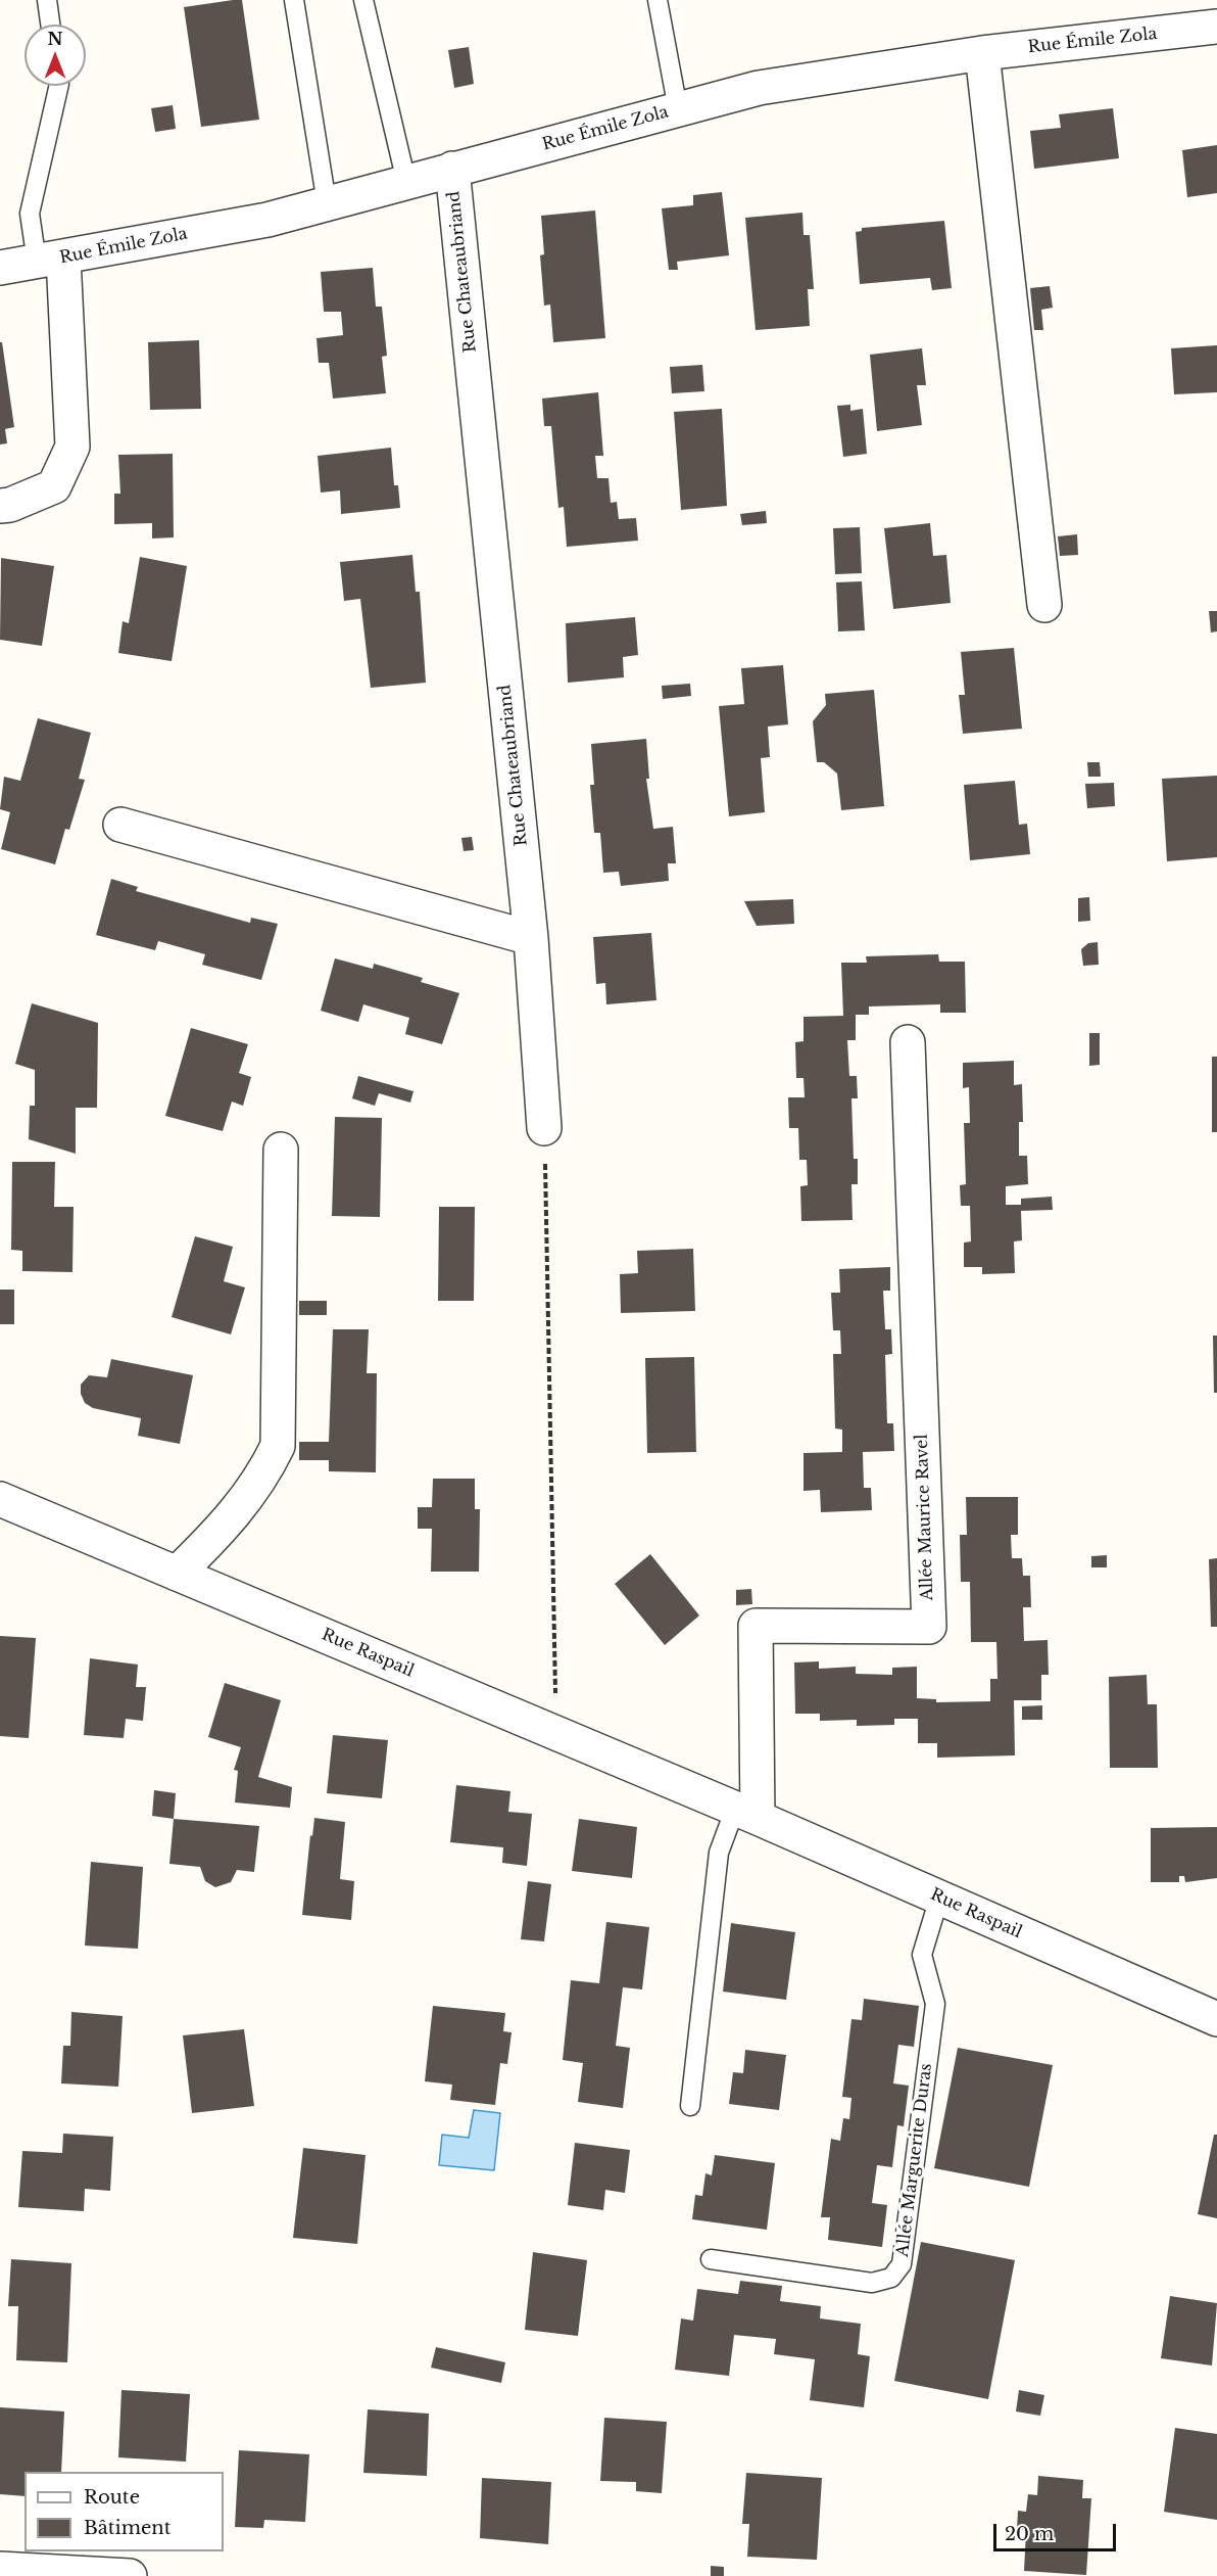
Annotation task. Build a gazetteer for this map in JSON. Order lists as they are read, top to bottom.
{
  "streets": {
    "street": [
      "Rue Émile Zola",
      "Rue Chateaubriand",
      "Allée Maurice Ravel",
      "Rue Raspail"
    ],
    "lane": ["Allée Marguerite Duras"]
  },
  "crossings": [
    ["Rue Émile Zola", "Rue Chateaubriand"],
    ["Allée Maurice Ravel", "Rue Raspail"],
    ["Rue Raspail", "Allée Marguerite Duras"]
  ],
  "legend": ["Route", "Bâtiment"],
  "scale_bar": "20 m",
  "north": "top"
}
